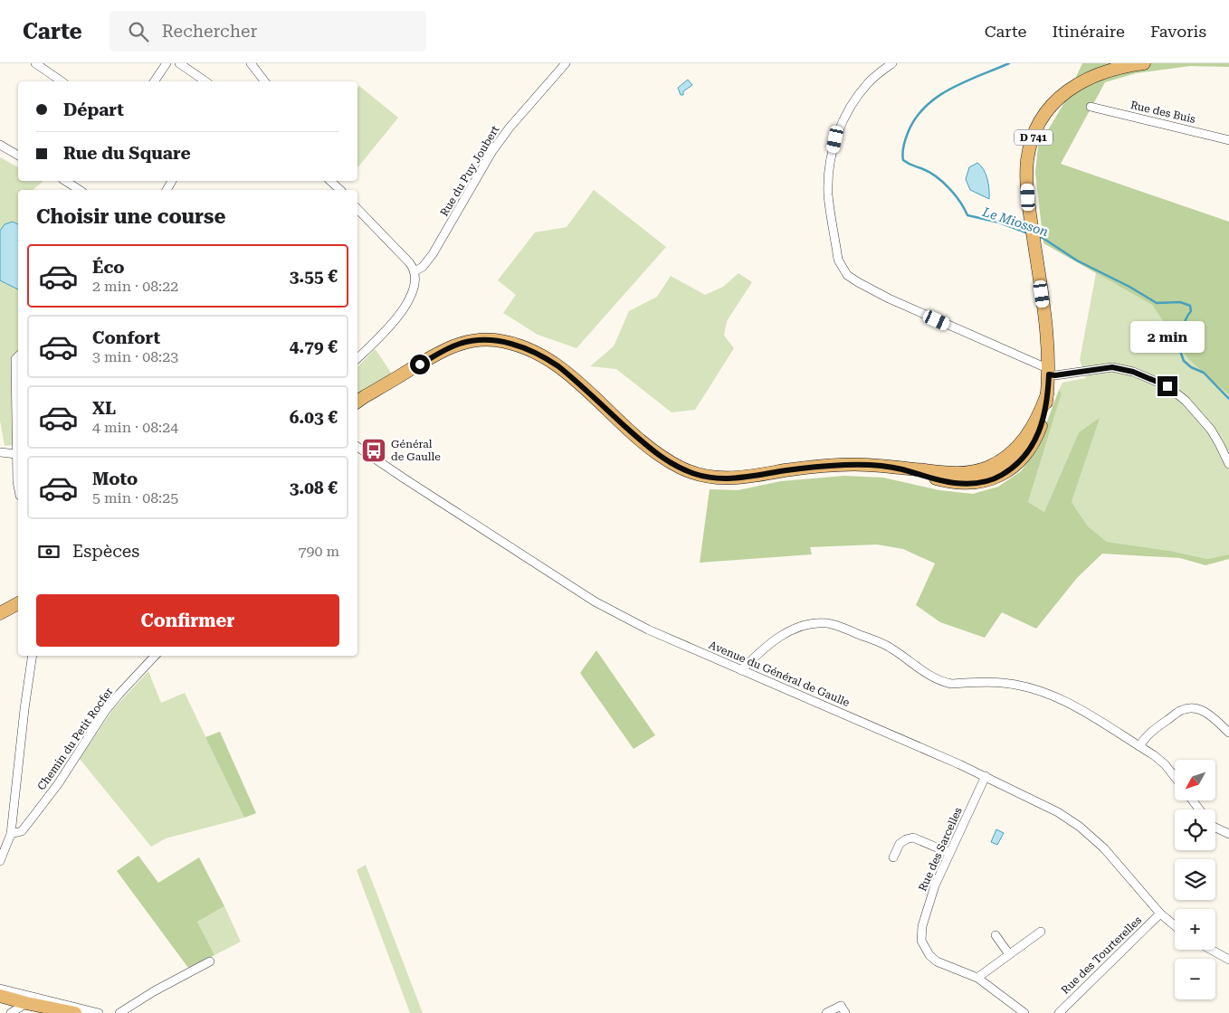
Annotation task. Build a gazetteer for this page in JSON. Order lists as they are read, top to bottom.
{
  "streets": {
    "main road": ["D 741"],
    "street": [
      "Rue des Buis",
      "Rue du Puy Joubert",
      "Avenue du Général de Gaulle",
      "Chemin du Petit Rocfer",
      "Rue des Sarcelles",
      "Rue des Tourterelles"
    ]
  },
  "crossings": [
    ["Avenue du Général de Gaulle", "Rue des Sarcelles"],
    ["Avenue du Général de Gaulle", "Rue des Tourterelles"]
  ],
  "water": ["Le Miosson"],
  "places": {
    "bus stop": ["Général de Gaulle"]
  },
  "north": "bottom left",
  "page": {
    "header": "Carte",
    "search": "Rechercher",
    "nav": ["Carte", "Itinéraire", "Favoris"],
    "banner": ["Départ", "Rue du Square"],
    "heading": "Choisir une course",
    "list": [
      {
        "name": "Éco",
        "note": "2 min · 08:22",
        "value": "3.55 €"
      },
      {
        "name": "Confort",
        "note": "3 min · 08:23",
        "value": "4.79 €"
      },
      {
        "name": "XL",
        "note": "4 min · 08:24",
        "value": "6.03 €"
      },
      {
        "name": "Moto",
        "note": "5 min · 08:25",
        "value": "3.08 €"
      }
    ],
    "bubble": "2 min",
    "pay": ["Espèces", "790 m"],
    "buttons": "Confirmer",
    "map_buttons": ["+", "−"]
  }
}
